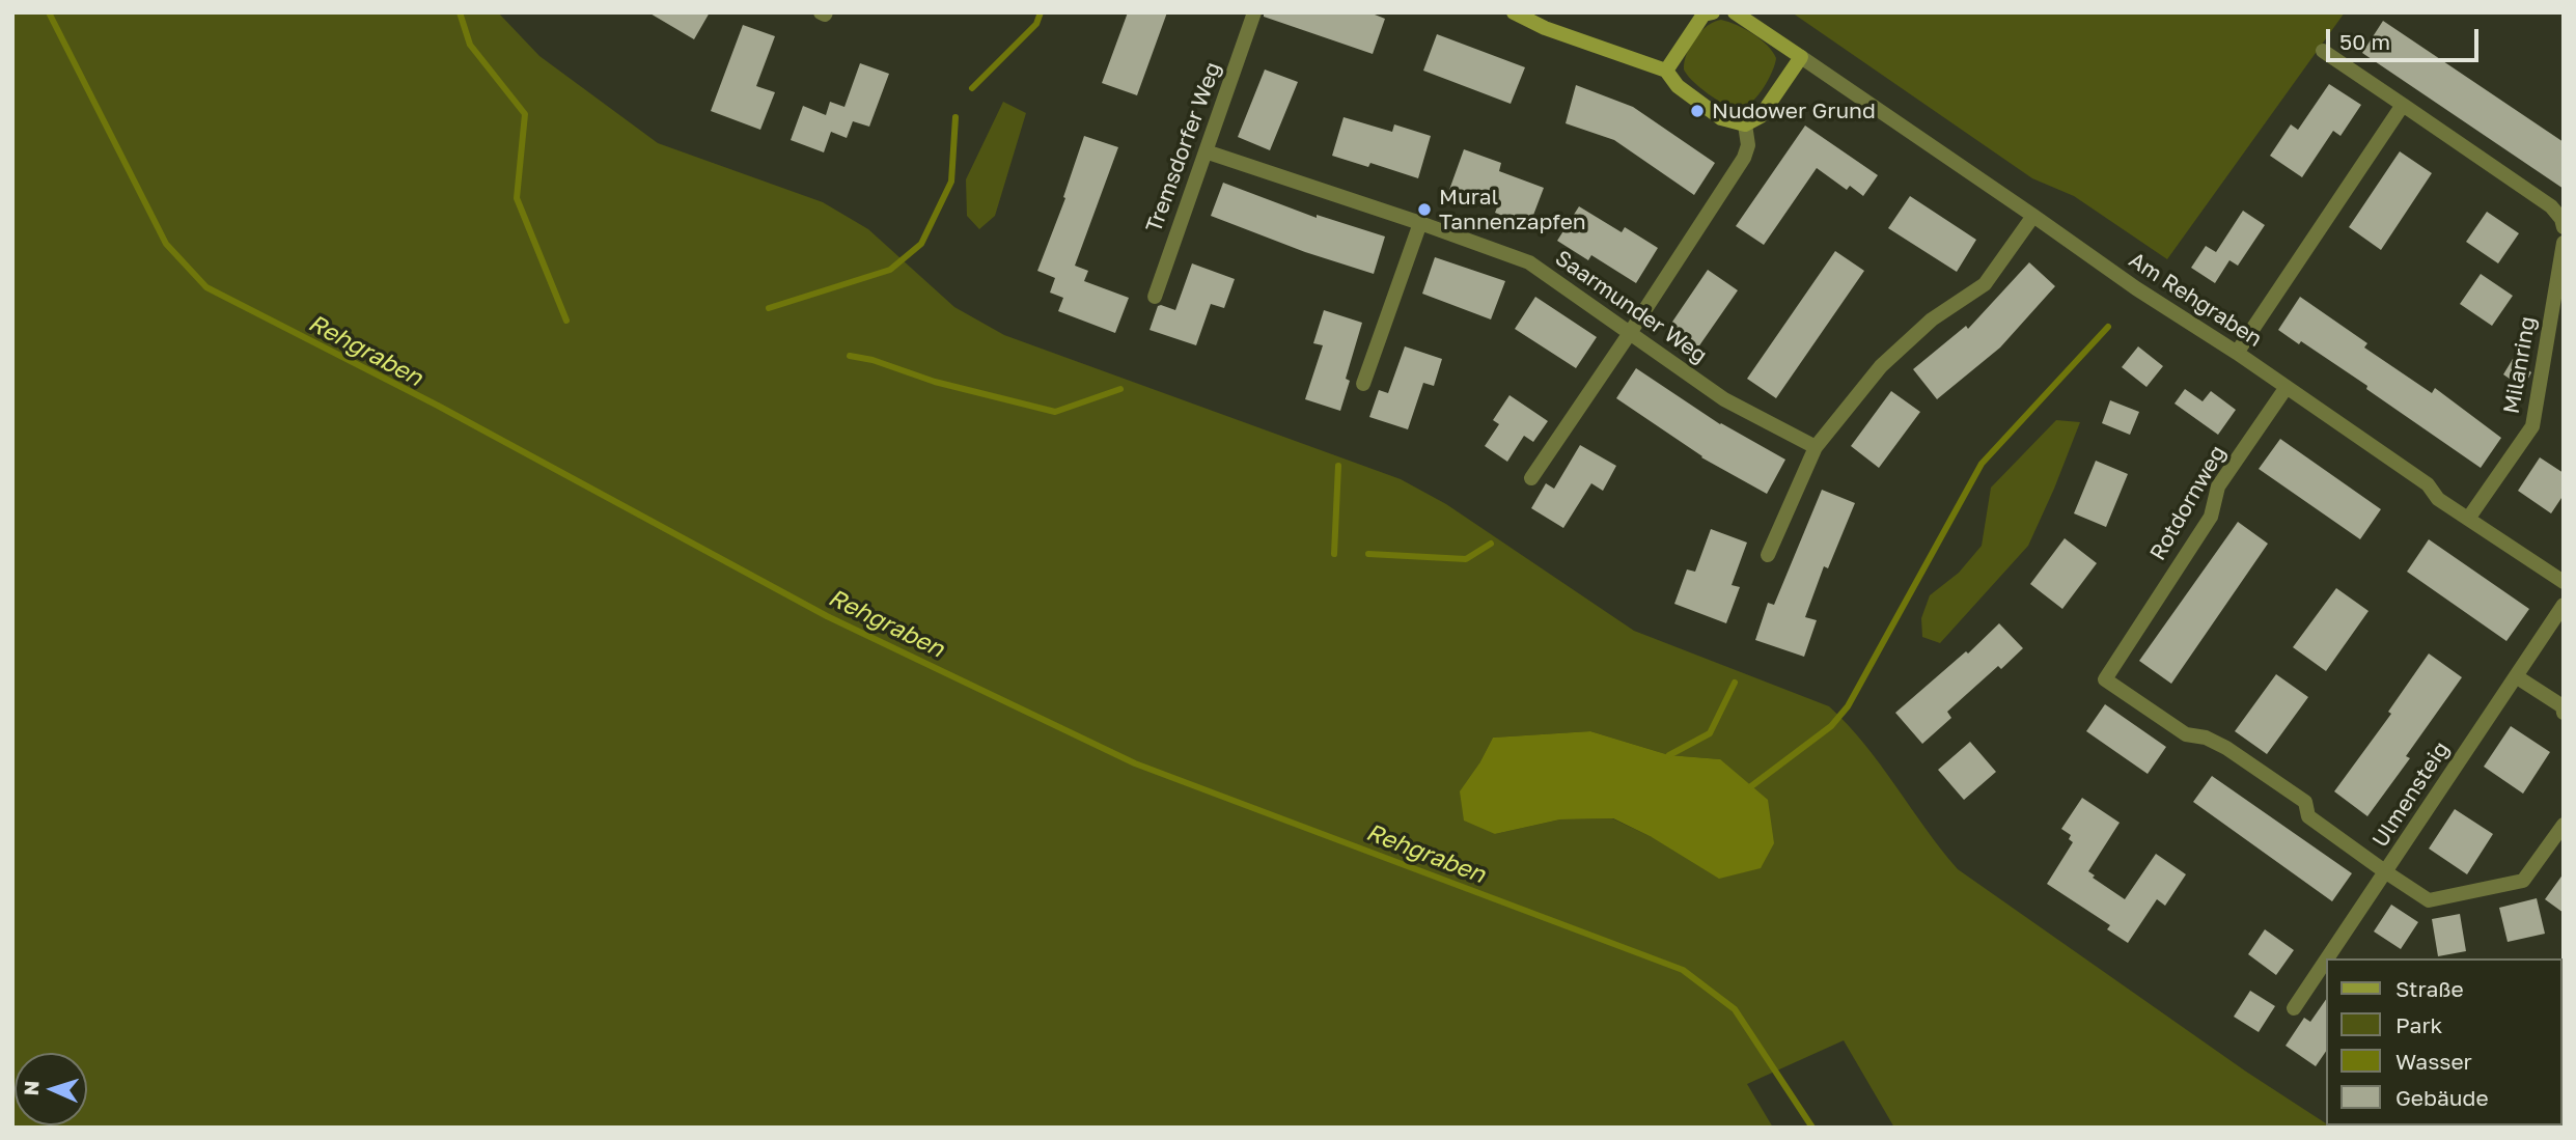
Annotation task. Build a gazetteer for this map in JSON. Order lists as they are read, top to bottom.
{
  "streets": {
    "street": [
      "Tremsdorfer Weg",
      "Am Rehgraben",
      "Saarmunder Weg",
      "Milanring",
      "Rotdornweg",
      "Ulmensteig"
    ]
  },
  "crossings": [
    ["Tremsdorfer Weg", "Saarmunder Weg"],
    ["Am Rehgraben", "Milanring"],
    ["Am Rehgraben", "Rotdornweg"],
    ["Rotdornweg", "Ulmensteig"]
  ],
  "water": ["Rehgraben"],
  "places": ["Nudower Grund", "Mural Tannenzapfen"],
  "legend": [
    "Straße",
    "Park",
    "Wasser",
    "Gebäude"
  ],
  "scale_bar": "50 m",
  "north": "left"
}
